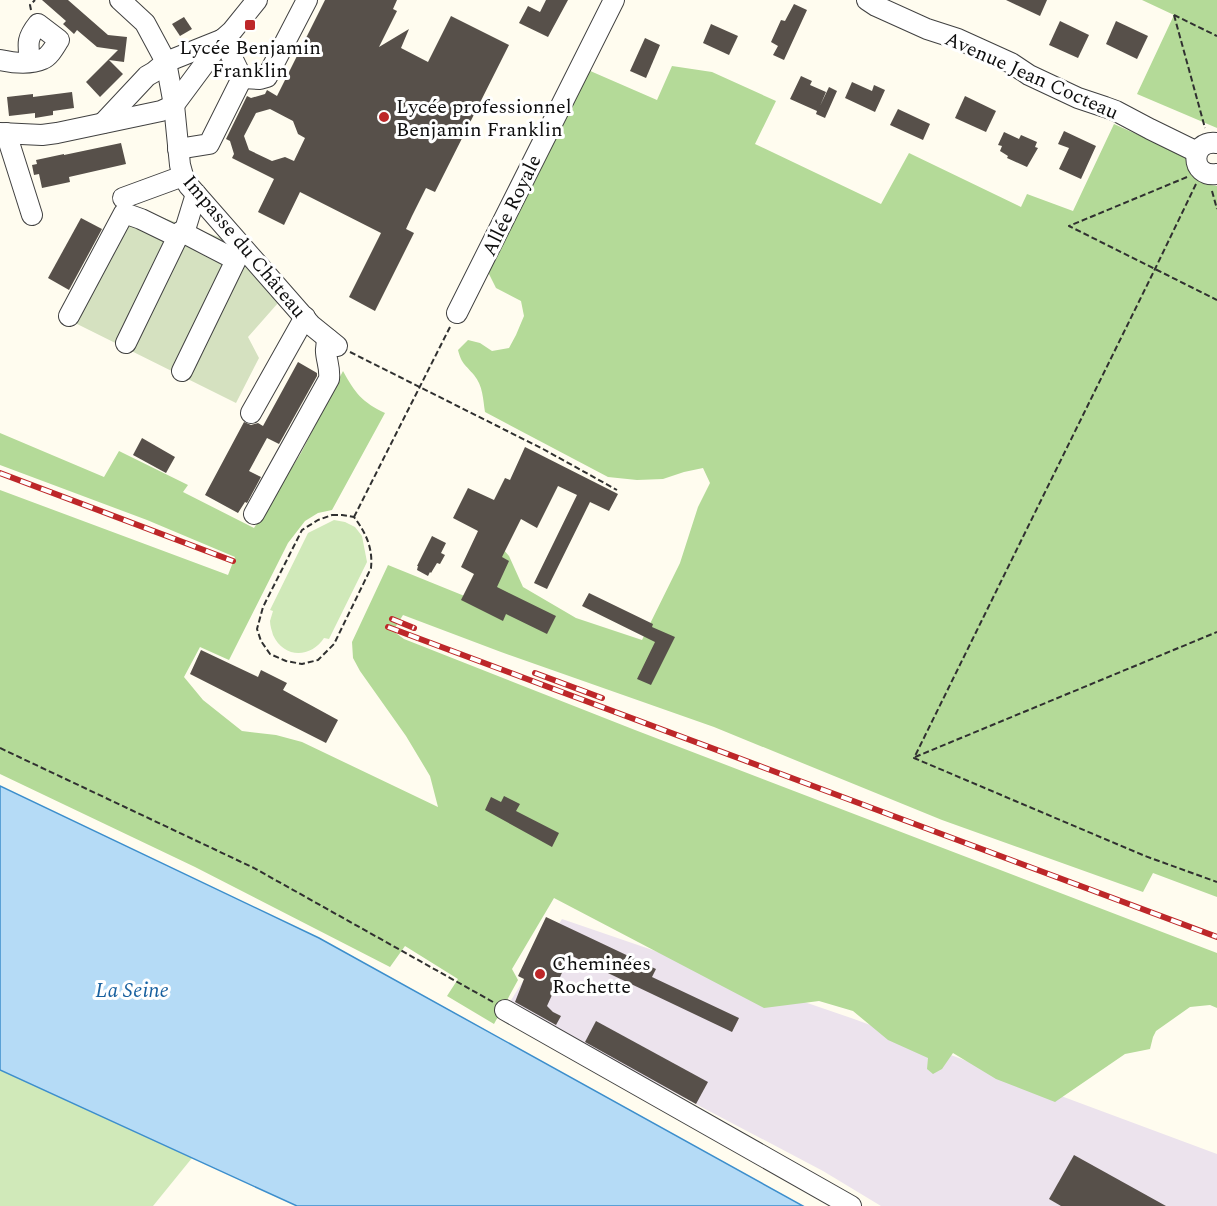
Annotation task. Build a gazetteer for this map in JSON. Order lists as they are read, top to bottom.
{
  "streets": {
    "street": ["Avenue Jean Cocteau", "Allée Royale", "Impasse du Château"]
  },
  "water": ["La Seine"],
  "places": {
    "transit": ["Lycée Benjamin Franklin"],
    "other": ["Lycée professionnel Benjamin Franklin", "Cheminées Rochette"]
  }
}
